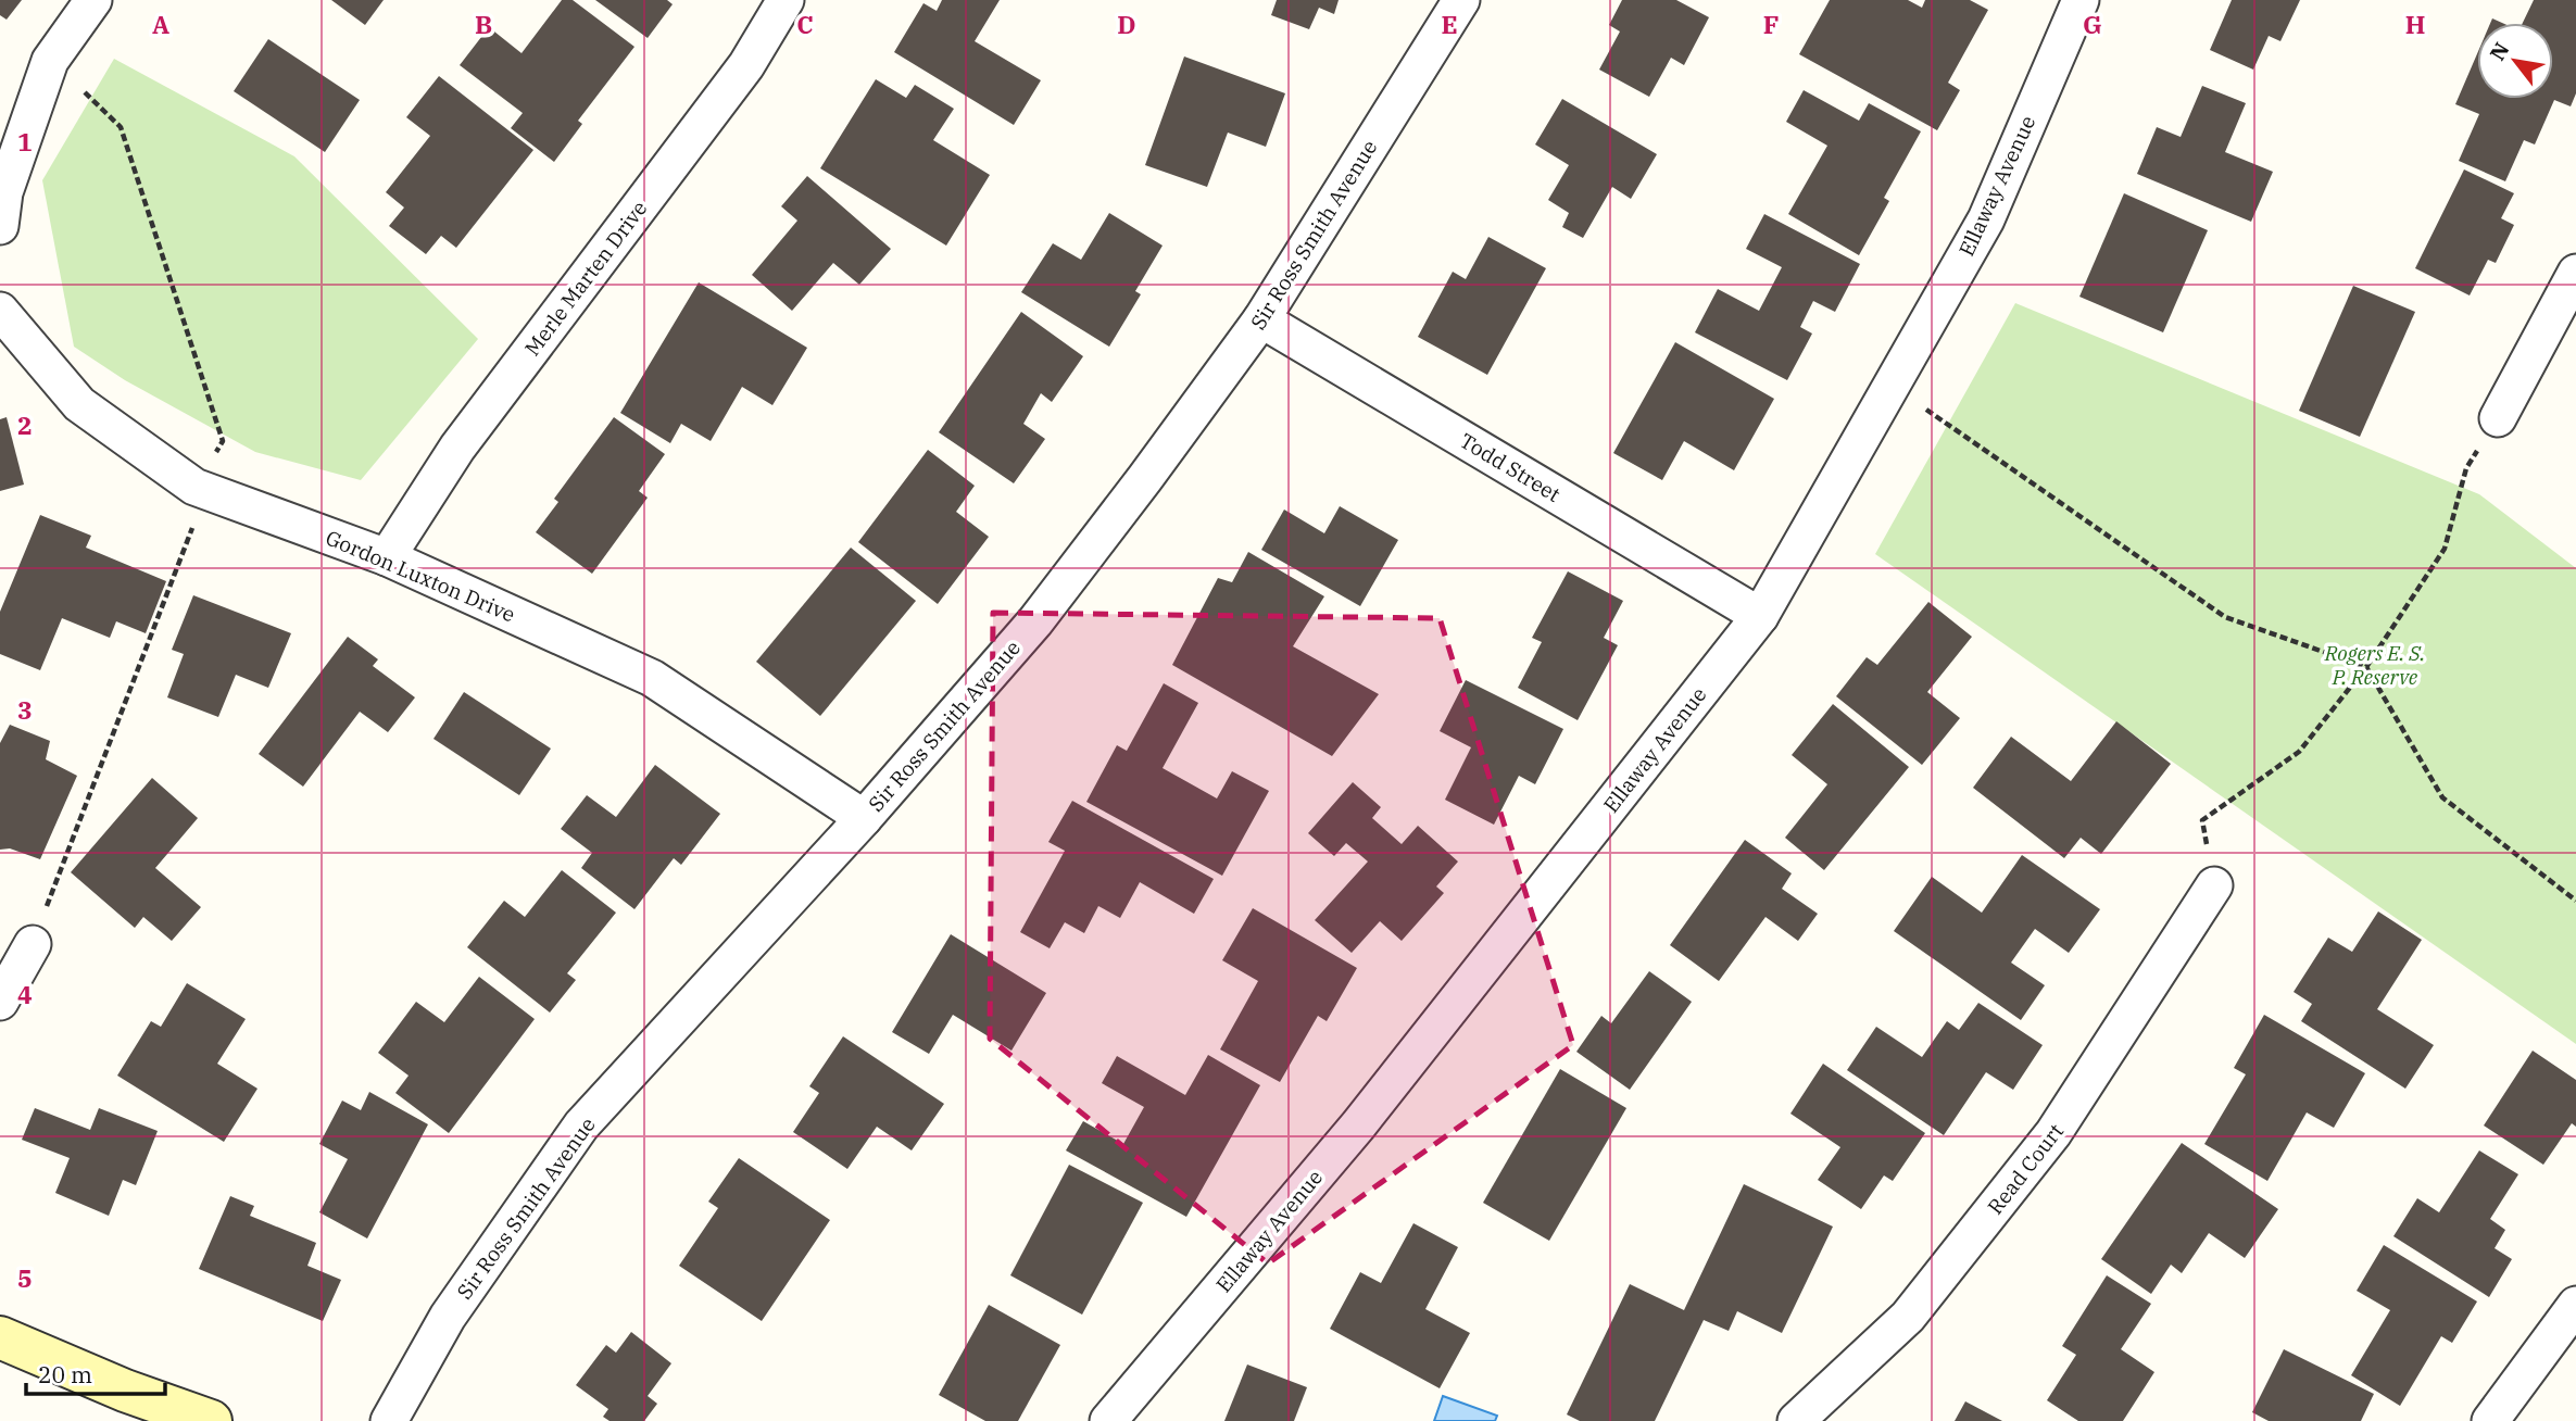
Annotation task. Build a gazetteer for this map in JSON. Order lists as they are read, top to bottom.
{
  "streets": {
    "street": [
      "Ellaway Avenue",
      "Sir Ross Smith Avenue",
      "Merle Marten Drive",
      "Todd Street",
      "Gordon Luxton Drive",
      "Read Court"
    ]
  },
  "crossings": [
    ["Ellaway Avenue", "Todd Street"],
    ["Sir Ross Smith Avenue", "Todd Street"],
    ["Sir Ross Smith Avenue", "Gordon Luxton Drive"],
    ["Merle Marten Drive", "Gordon Luxton Drive"]
  ],
  "parks": ["Rogers E. S. P. Reserve"],
  "scale_bar": "20 m",
  "north": "top left",
  "grid": {
    "columns": [
      "A",
      "B",
      "C",
      "D",
      "E",
      "F",
      "G",
      "H"
    ],
    "rows": [
      "1",
      "2",
      "3",
      "4",
      "5"
    ]
  }
}
